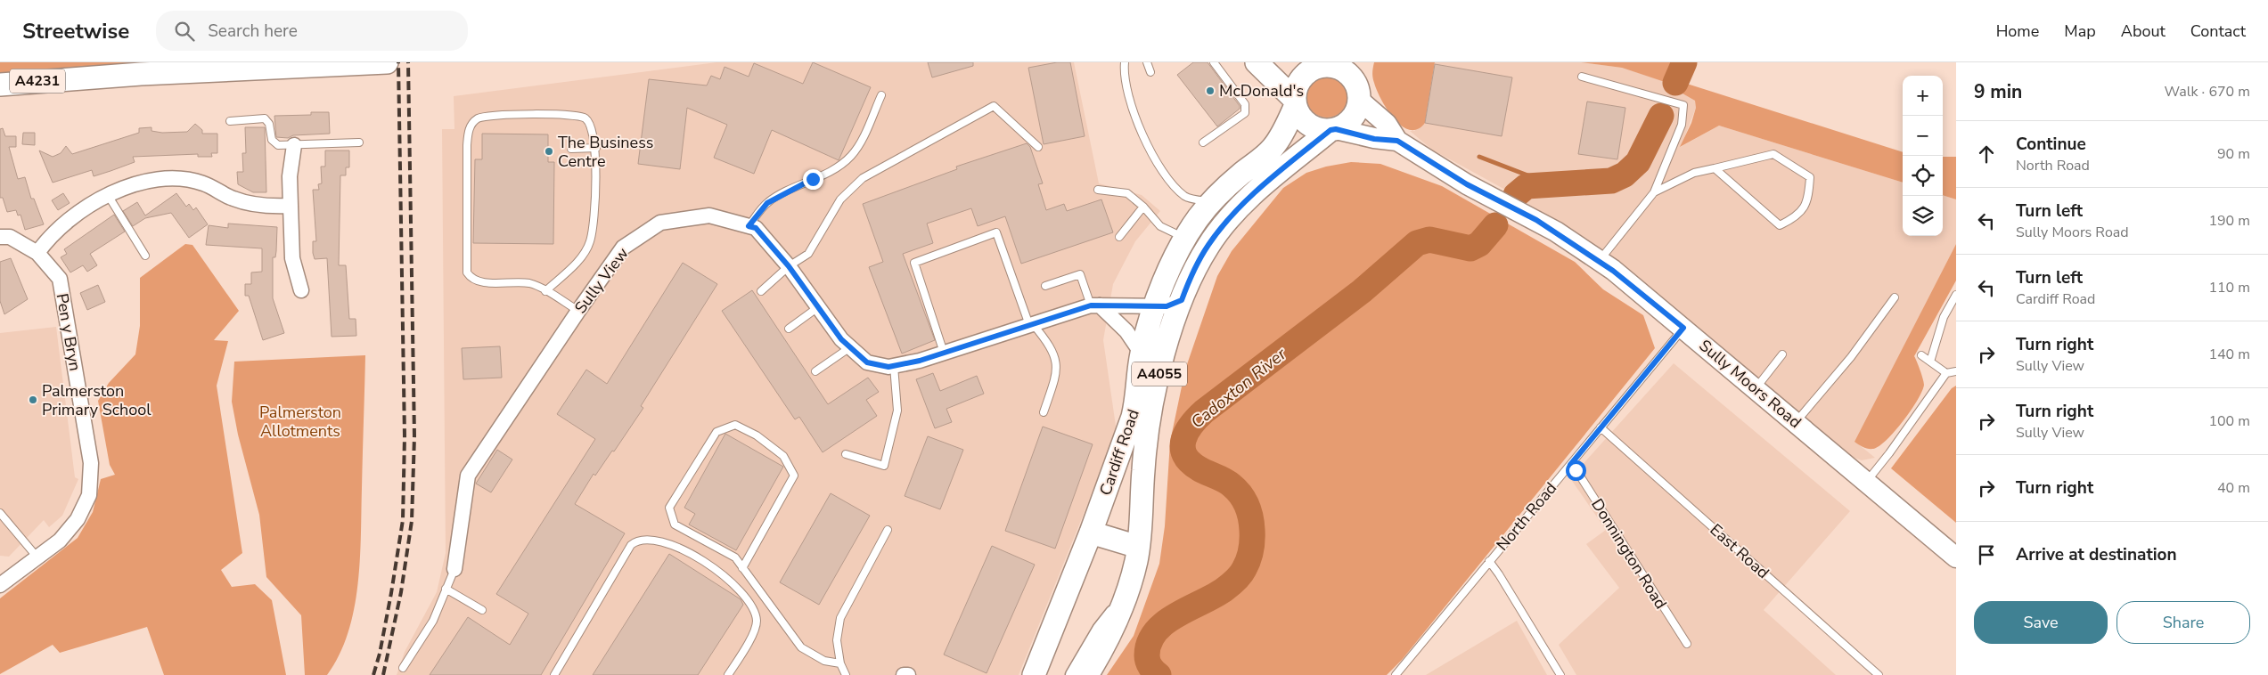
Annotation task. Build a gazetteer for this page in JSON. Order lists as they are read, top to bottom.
{
  "streets": {
    "main road": [
      "A4231",
      "A4055",
      "Sully Moors Road",
      "Cardiff Road"
    ],
    "street": ["Sully View", "Pen y Bryn"],
    "lane": ["North Road", "East Road", "Donnington Road"]
  },
  "crossings": [
    ["Sully View", "Cardiff Road"],
    ["Sully Moors Road", "Cardiff Road"],
    ["Sully Moors Road", "North Road"],
    ["North Road", "East Road"],
    ["North Road", "Donnington Road"]
  ],
  "water": ["Cadoxton River"],
  "parks": ["Palmerston Allotments"],
  "places": ["McDonald's", "The Business Centre", "Palmerston Primary School"],
  "page": {
    "header": "Streetwise",
    "search": "Search here",
    "nav": [
      "Home",
      "Map",
      "About",
      "Contact"
    ],
    "heading": ["9 min", "Walk · 670 m"],
    "map_buttons": ["+", "−"],
    "list": [
      ["Continue", "North Road", "90 m"],
      ["Turn left", "Sully Moors Road", "190 m"],
      ["Turn left", "Cardiff Road", "110 m"],
      ["Turn right", "Sully View", "140 m"],
      ["Turn right", "Sully View", "100 m"],
      ["Turn right", "40 m"],
      "Arrive at destination"
    ],
    "buttons": ["Save", "Share"]
  }
}
